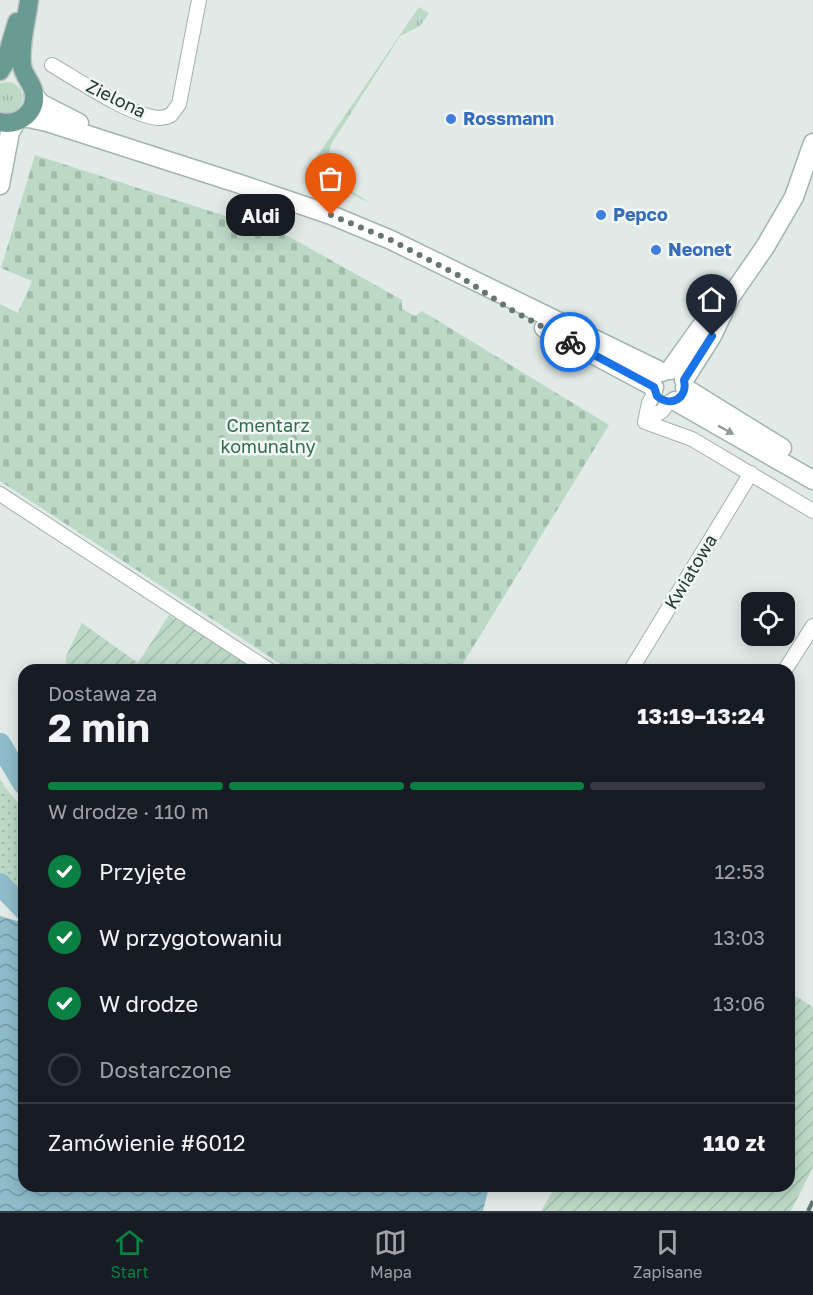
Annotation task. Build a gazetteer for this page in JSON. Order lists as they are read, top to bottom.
{
  "streets": {
    "street": ["Zielona", "Kwiatowa"]
  },
  "parks": ["Cmentarz komunalny"],
  "places": [
    "Rossmann",
    "Aldi",
    "Pepco",
    "Neonet"
  ],
  "page": {
    "bubble": "Aldi",
    "heading": ["2 min", "Dostawa za", "13:19–13:24"],
    "panel": ["Zamówienie #6012", "110 zł"],
    "bar": "W drodze · 110 m",
    "list": [
      ["Przyjęte", "12:53"],
      ["W przygotowaniu", "13:03"],
      ["W drodze", "13:06"],
      "Dostarczone"
    ],
    "tabs": ["Start", "Mapa", "Zapisane"]
  }
}
